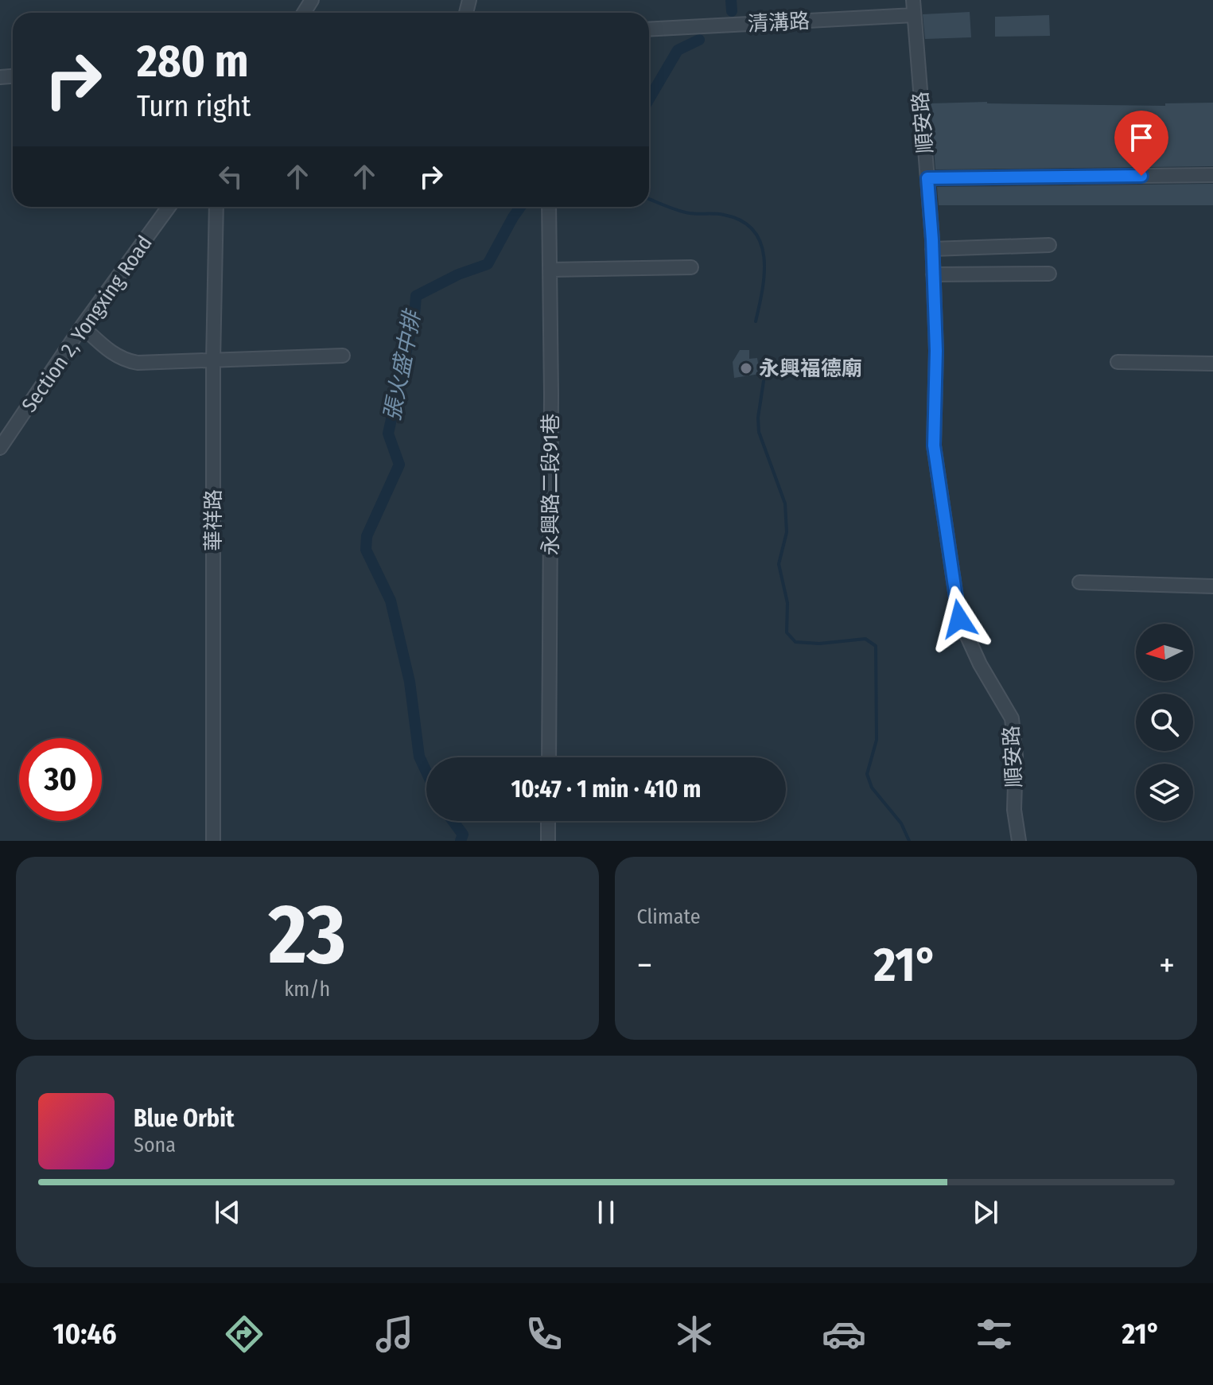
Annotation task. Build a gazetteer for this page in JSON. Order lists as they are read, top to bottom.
{
  "streets": {
    "street": [
      "清溝路",
      "順安路",
      "Section 2, Yongxing Road",
      "永興路二段91巷",
      "華祥路"
    ]
  },
  "crossings": [
    ["清溝路", "順安路"]
  ],
  "water": ["張火盛中排"],
  "places": ["永興福德廟"],
  "north": "left",
  "page": {
    "turn": ["280 m", "Turn right"],
    "limit": "30",
    "trip": "10:47 · 1 min · 410 m",
    "tile": [
      ["23", "km/h"],
      "Climate"
    ],
    "heat": ["−", "21°", "+"],
    "song": ["Blue Orbit", "Sona"],
    "tabs": ["10:46", "21°"]
  }
}
